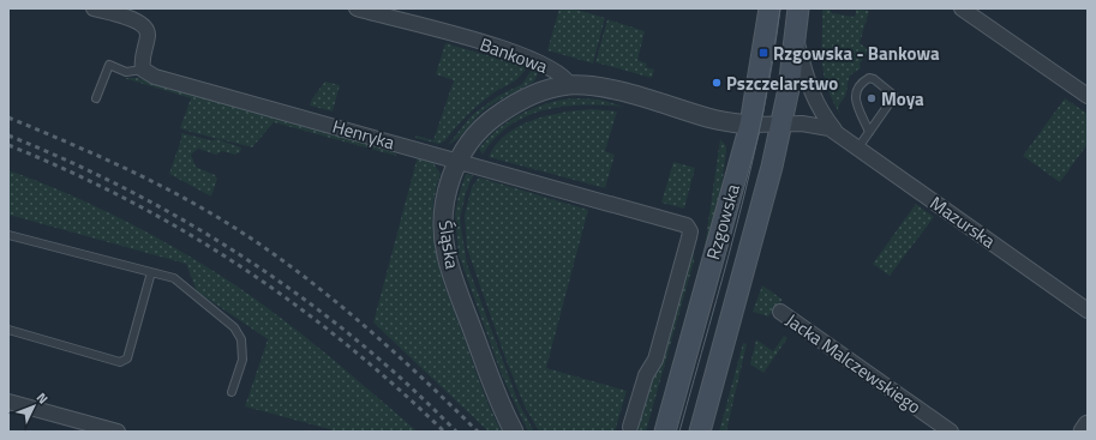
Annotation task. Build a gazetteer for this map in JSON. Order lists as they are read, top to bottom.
{
  "streets": {
    "main road": ["Rzgowska"],
    "street": [
      "Bankowa",
      "Henryka",
      "Mazurska",
      "Śląska",
      "Jacka Malczewskiego"
    ]
  },
  "crossings": [
    ["Bankowa", "Śląska"],
    ["Henryka", "Śląska"],
    ["Rzgowska", "Mazurska"]
  ],
  "places": {
    "transit": ["Rzgowska - Bankowa"],
    "other": ["Pszczelarstwo", "Moya"]
  },
  "north": "top right"
}
